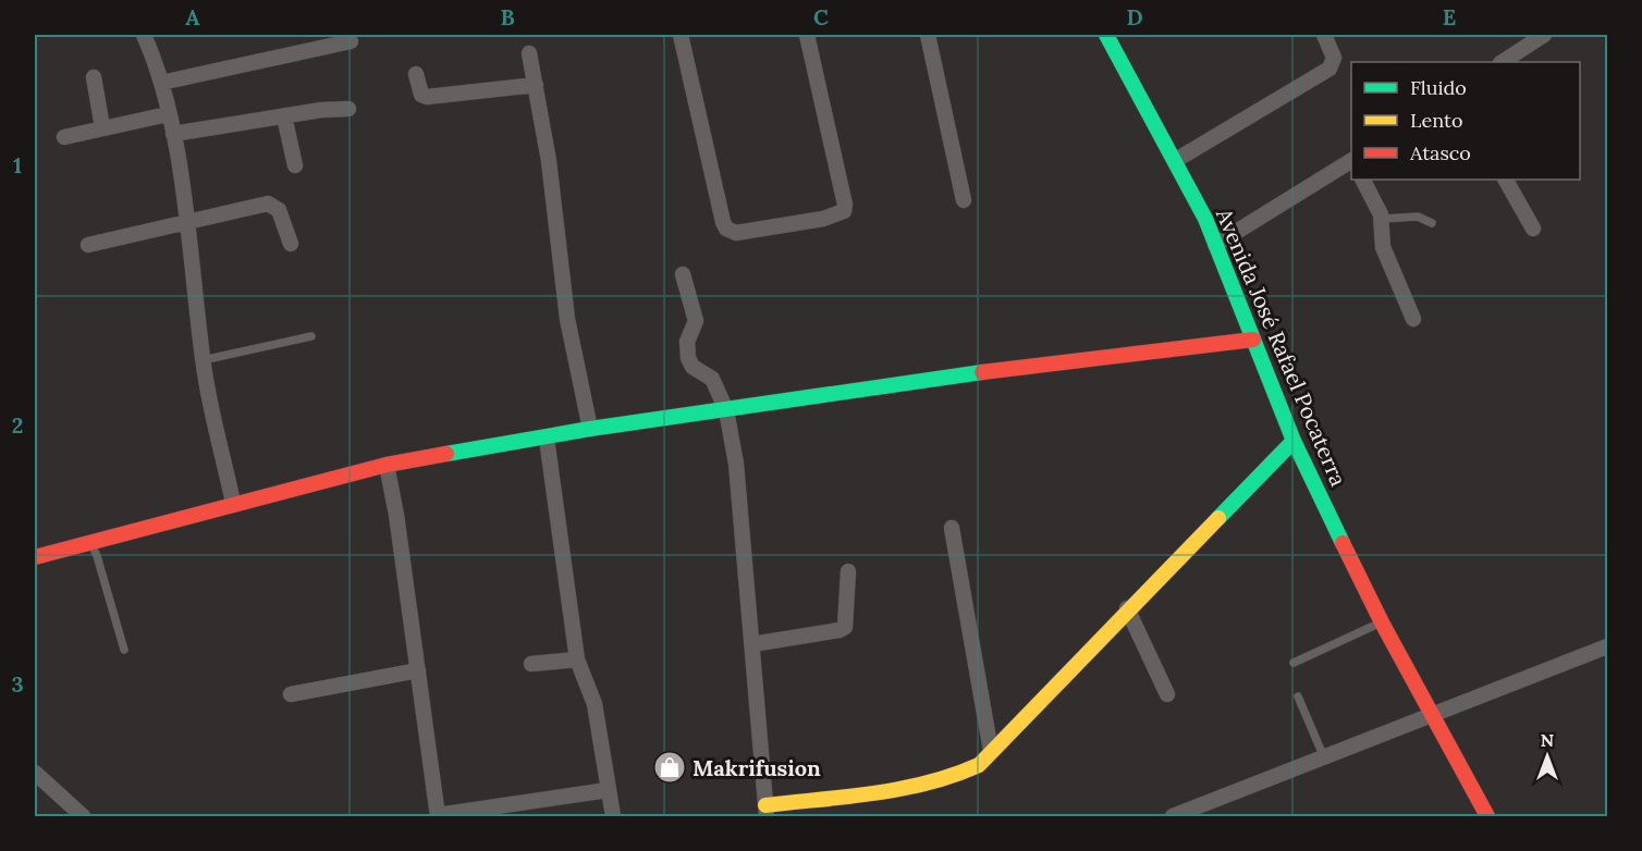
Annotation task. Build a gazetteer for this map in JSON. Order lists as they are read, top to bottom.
{
  "streets": {
    "street": ["Avenida José Rafael Pocaterra"]
  },
  "places": {
    "shop": ["Makrifusion"]
  },
  "legend": ["Fluido", "Lento", "Atasco"],
  "north": "top",
  "grid": {
    "columns": [
      "A",
      "B",
      "C",
      "D",
      "E"
    ],
    "rows": ["1", "2", "3"]
  }
}
